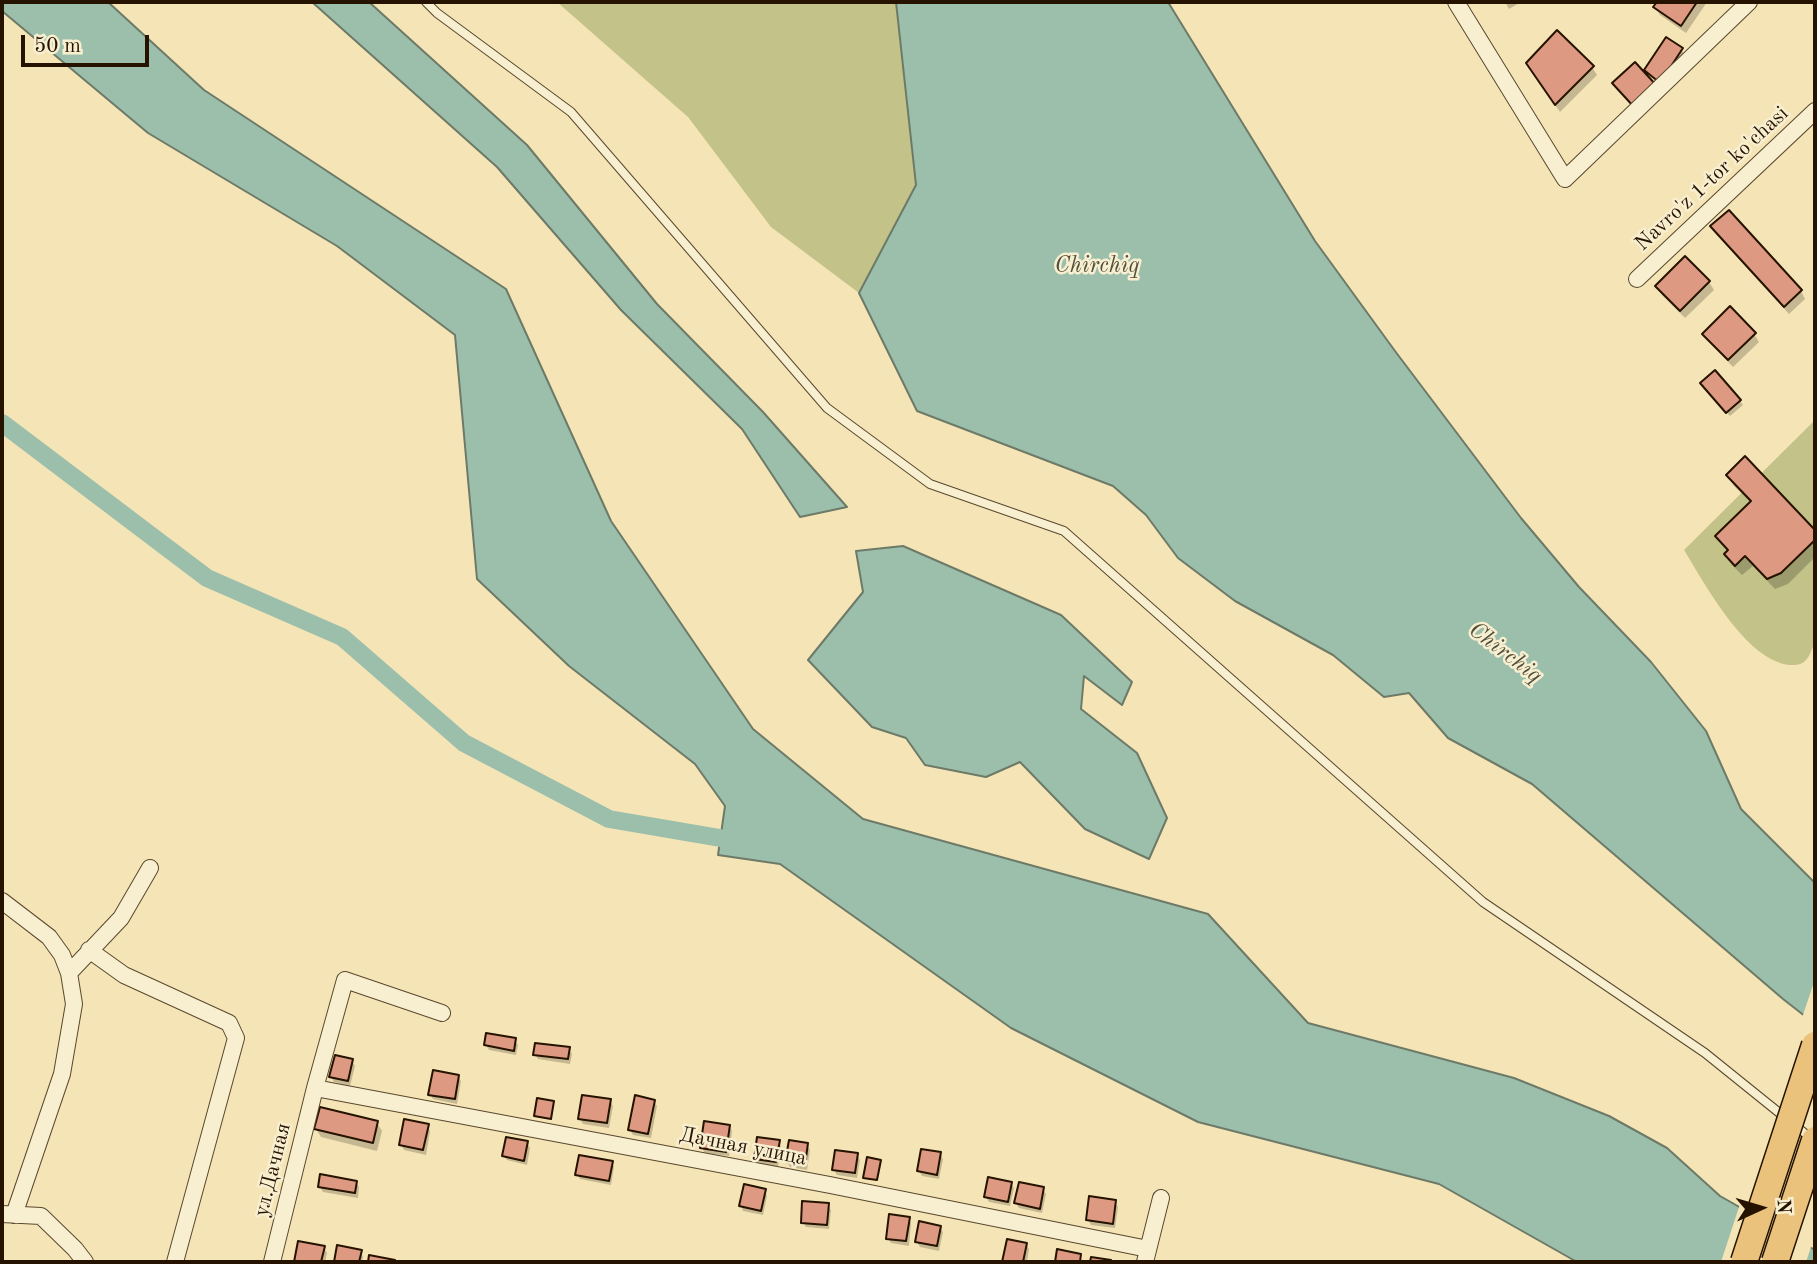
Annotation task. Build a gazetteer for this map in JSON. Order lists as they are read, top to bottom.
{
  "streets": {
    "street": ["Navro'z 1-tor ko'chasi", "Дачная улица", "ул.Дачная"]
  },
  "crossings": [
    ["Дачная улица", "ул.Дачная"]
  ],
  "water": ["Chirchiq"],
  "scale_bar": "50 m",
  "north": "right"
}
